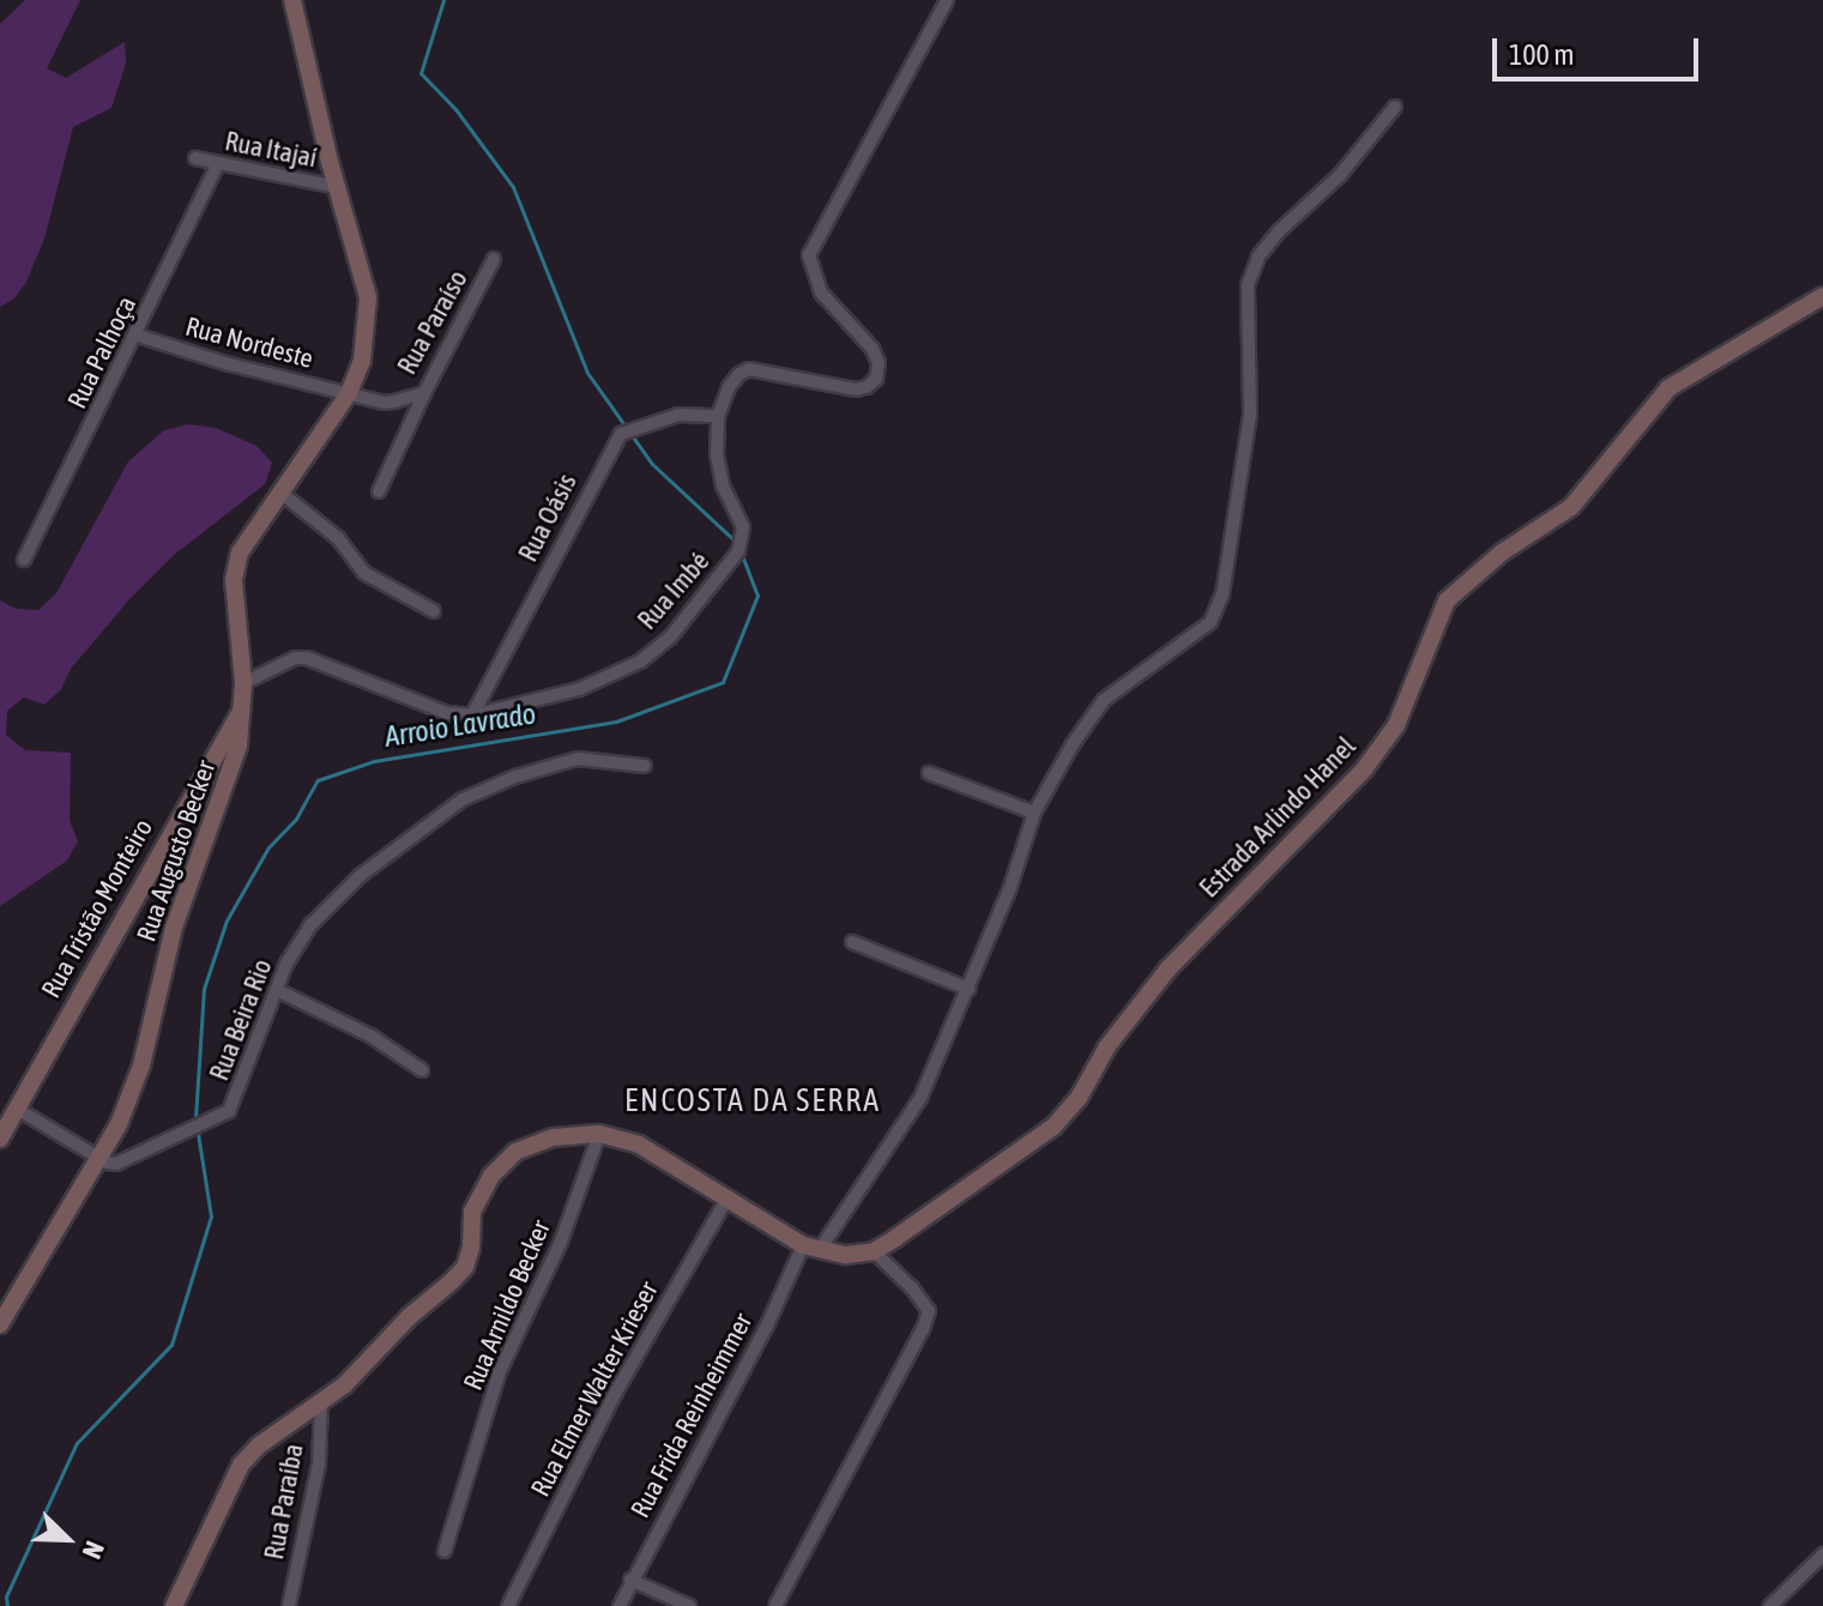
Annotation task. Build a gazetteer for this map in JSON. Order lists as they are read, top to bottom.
{
  "streets": {
    "street": [
      "Rua Itajaí",
      "Rua Paraíso",
      "Rua Nordeste",
      "Rua Palhoça",
      "Rua Oásis",
      "Rua Imbé",
      "Estrada Arlindo Hanel",
      "Rua Augusto Becker",
      "Rua Tristão Monteiro",
      "Rua Beira Rio",
      "Rua Arnildo Becker",
      "Rua Elmer Walter Krieser",
      "Rua Frida Reinheimmer",
      "Rua Paraíba"
    ]
  },
  "crossings": [
    ["Rua Itajaí", "Rua Palhoça"],
    ["Rua Itajaí", "Rua Augusto Becker"],
    ["Rua Paraíso", "Rua Nordeste"],
    ["Rua Paraíso", "Rua Augusto Becker"],
    ["Rua Nordeste", "Rua Palhoça"],
    ["Rua Nordeste", "Rua Augusto Becker"],
    ["Rua Oásis", "Rua Imbé"],
    ["Rua Imbé", "Rua Augusto Becker"],
    ["Rua Augusto Becker", "Rua Tristão Monteiro"],
    ["Rua Augusto Becker", "Rua Beira Rio"]
  ],
  "districts": ["ENCOSTA DA SERRA"],
  "water": ["Arroio Lavrado"],
  "scale_bar": "100 m",
  "north": "bottom right"
}
